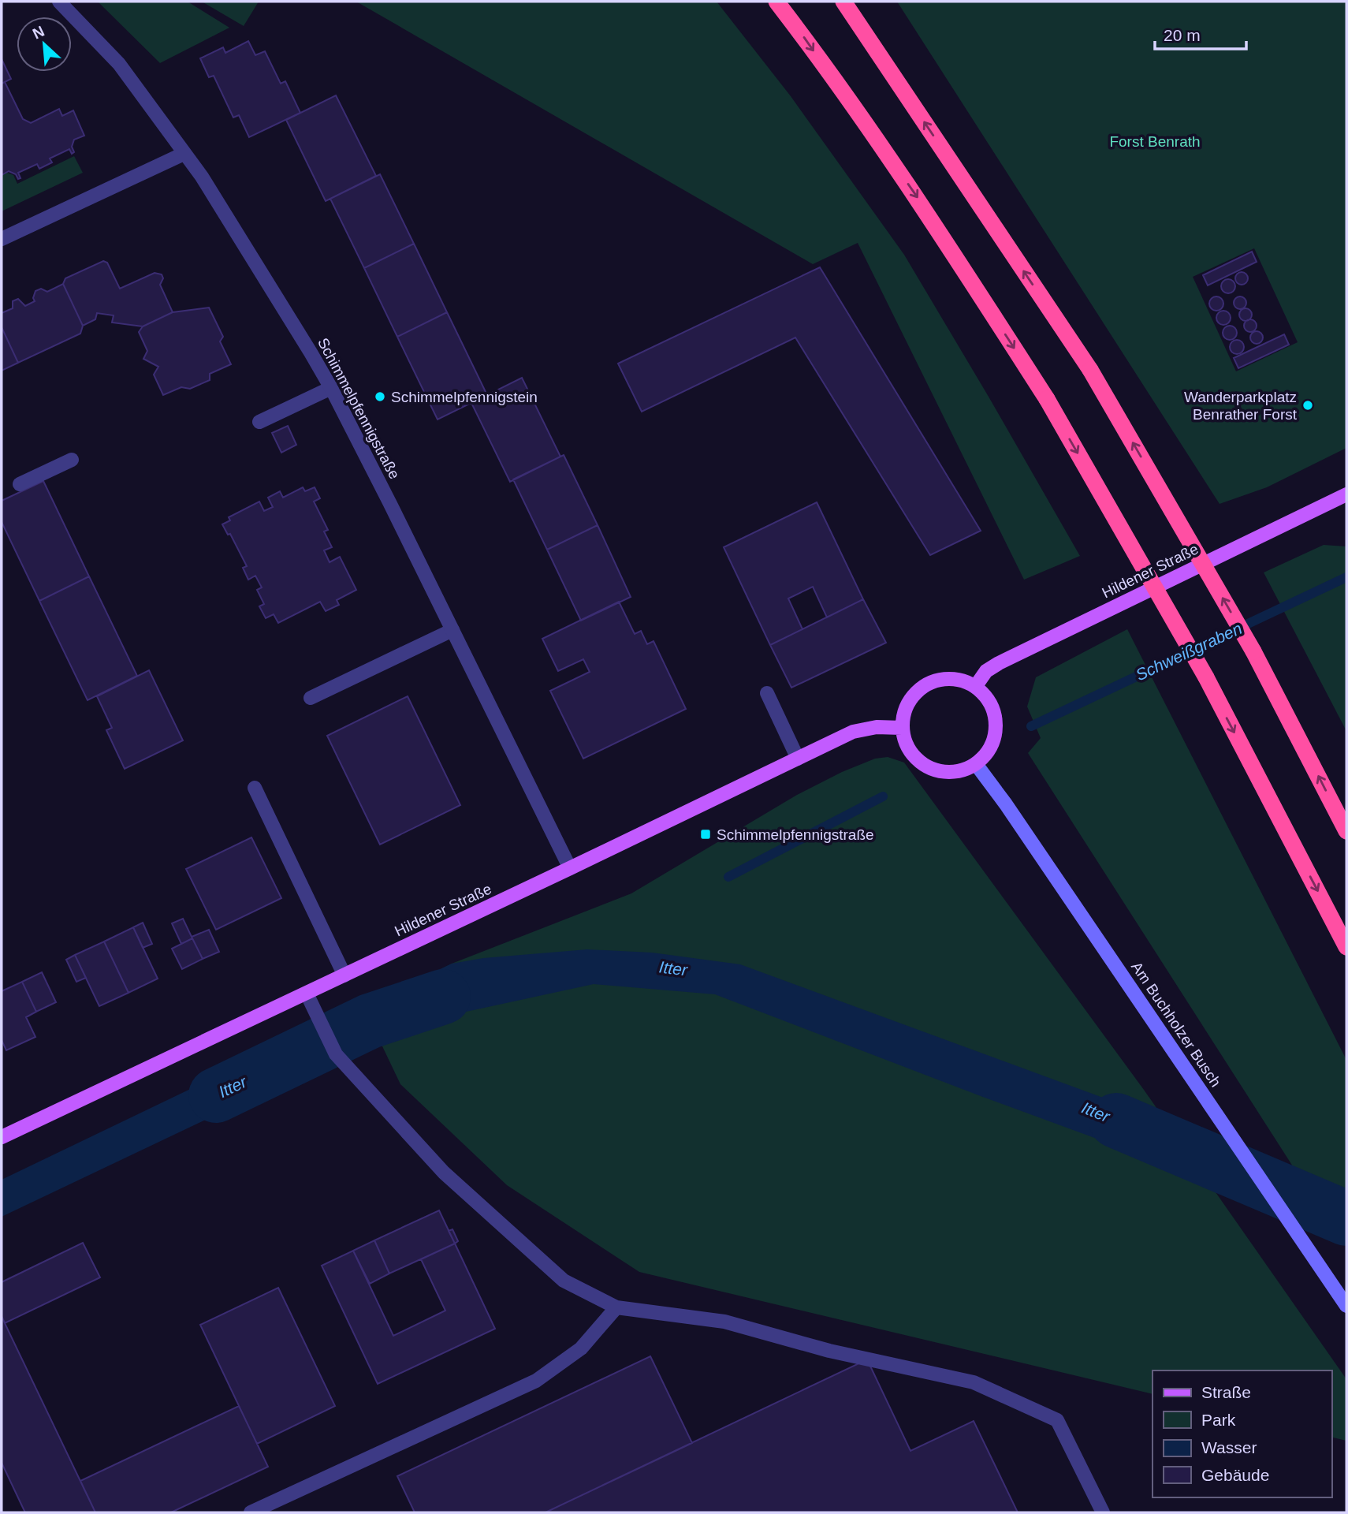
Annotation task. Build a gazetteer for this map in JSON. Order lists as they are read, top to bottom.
{
  "streets": {
    "main road": ["Hildener Straße", "Am Buchholzer Busch"],
    "street": ["Schimmelpfennigstraße"]
  },
  "crossings": [
    ["Schimmelpfennigstraße", "Hildener Straße"],
    ["Hildener Straße", "Am Buchholzer Busch"]
  ],
  "water": ["Schweißgraben", "Itter"],
  "parks": ["Forst Benrath"],
  "places": {
    "other": ["Schimmelpfennigstein", "Wanderparkplatz Benrather Forst"],
    "transit": ["Schimmelpfennigstraße"]
  },
  "legend": [
    "Straße",
    "Park",
    "Wasser",
    "Gebäude"
  ],
  "scale_bar": "20 m",
  "north": "top left"
}
